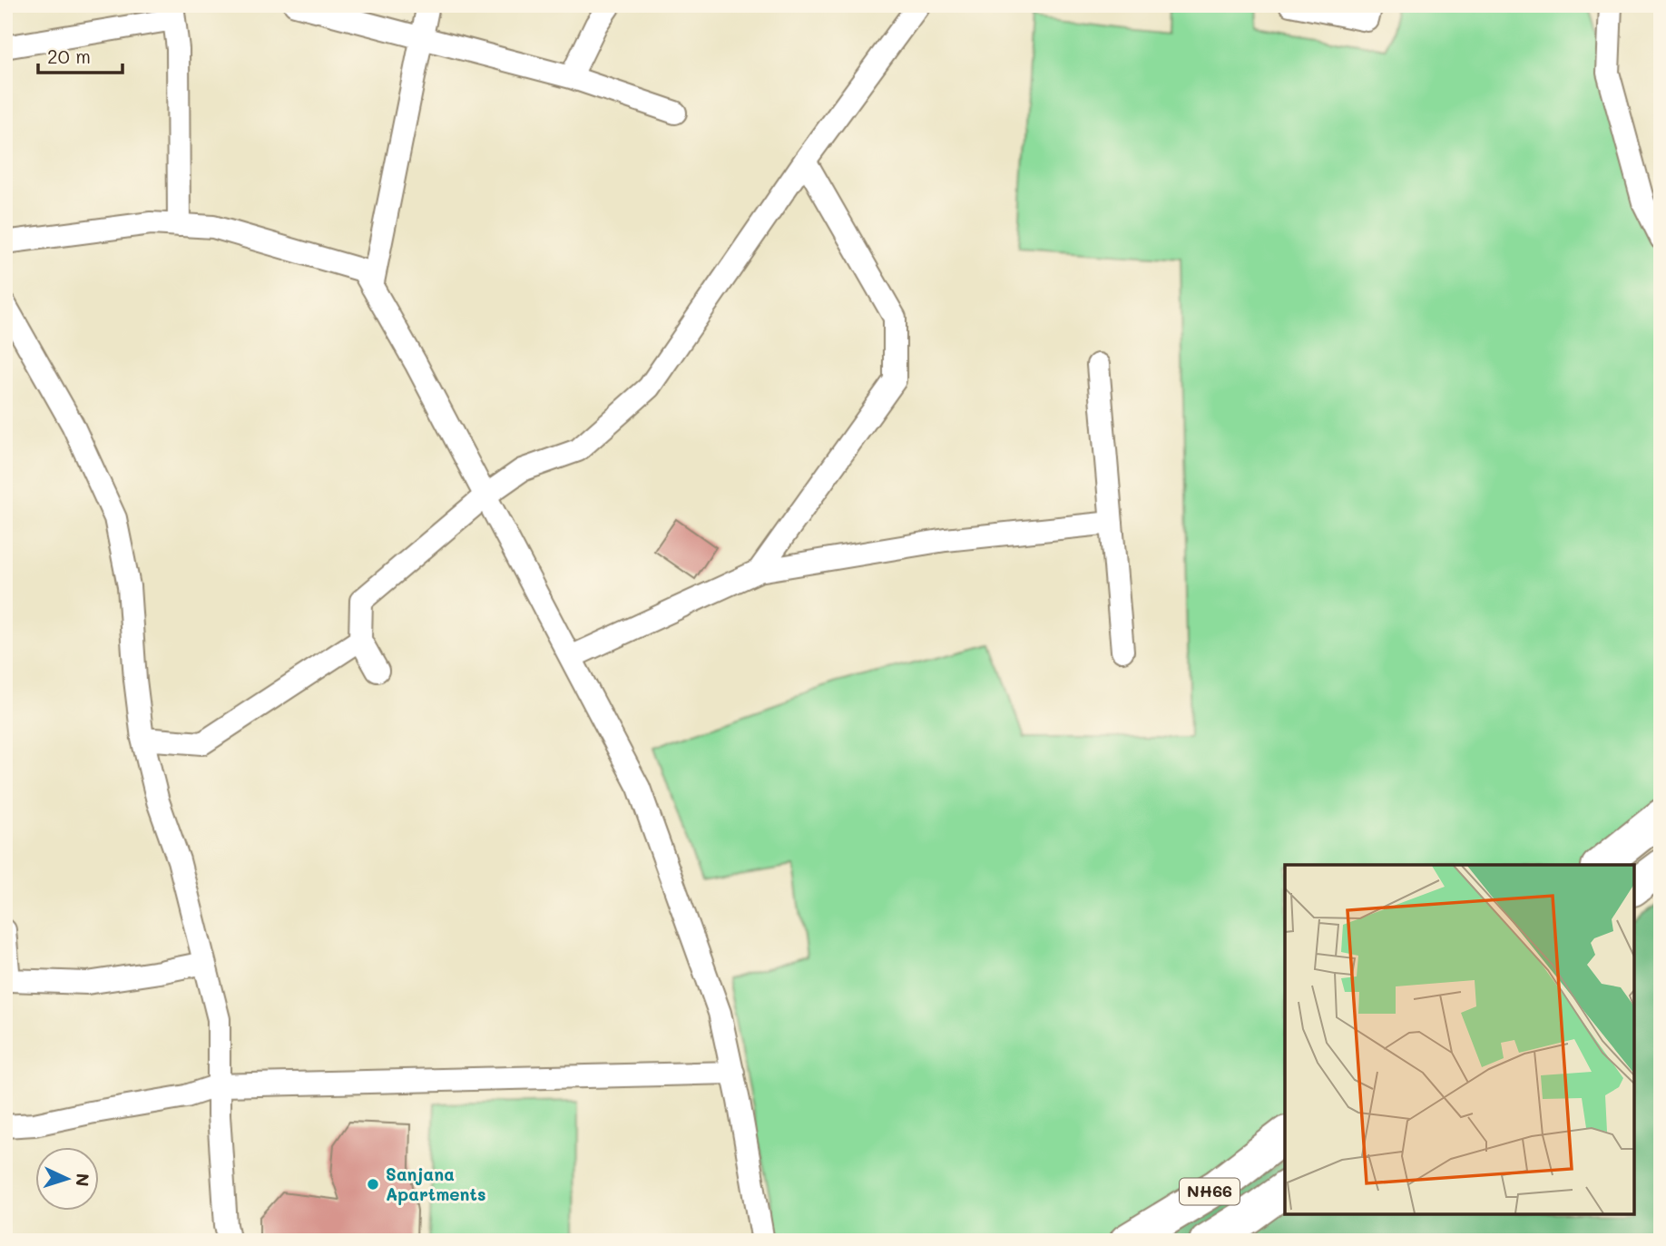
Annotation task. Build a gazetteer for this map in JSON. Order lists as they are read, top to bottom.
{
  "streets": {
    "highway": ["NH66"]
  },
  "places": ["Sanjana Apartments"],
  "scale_bar": "20 m",
  "north": "right"
}
